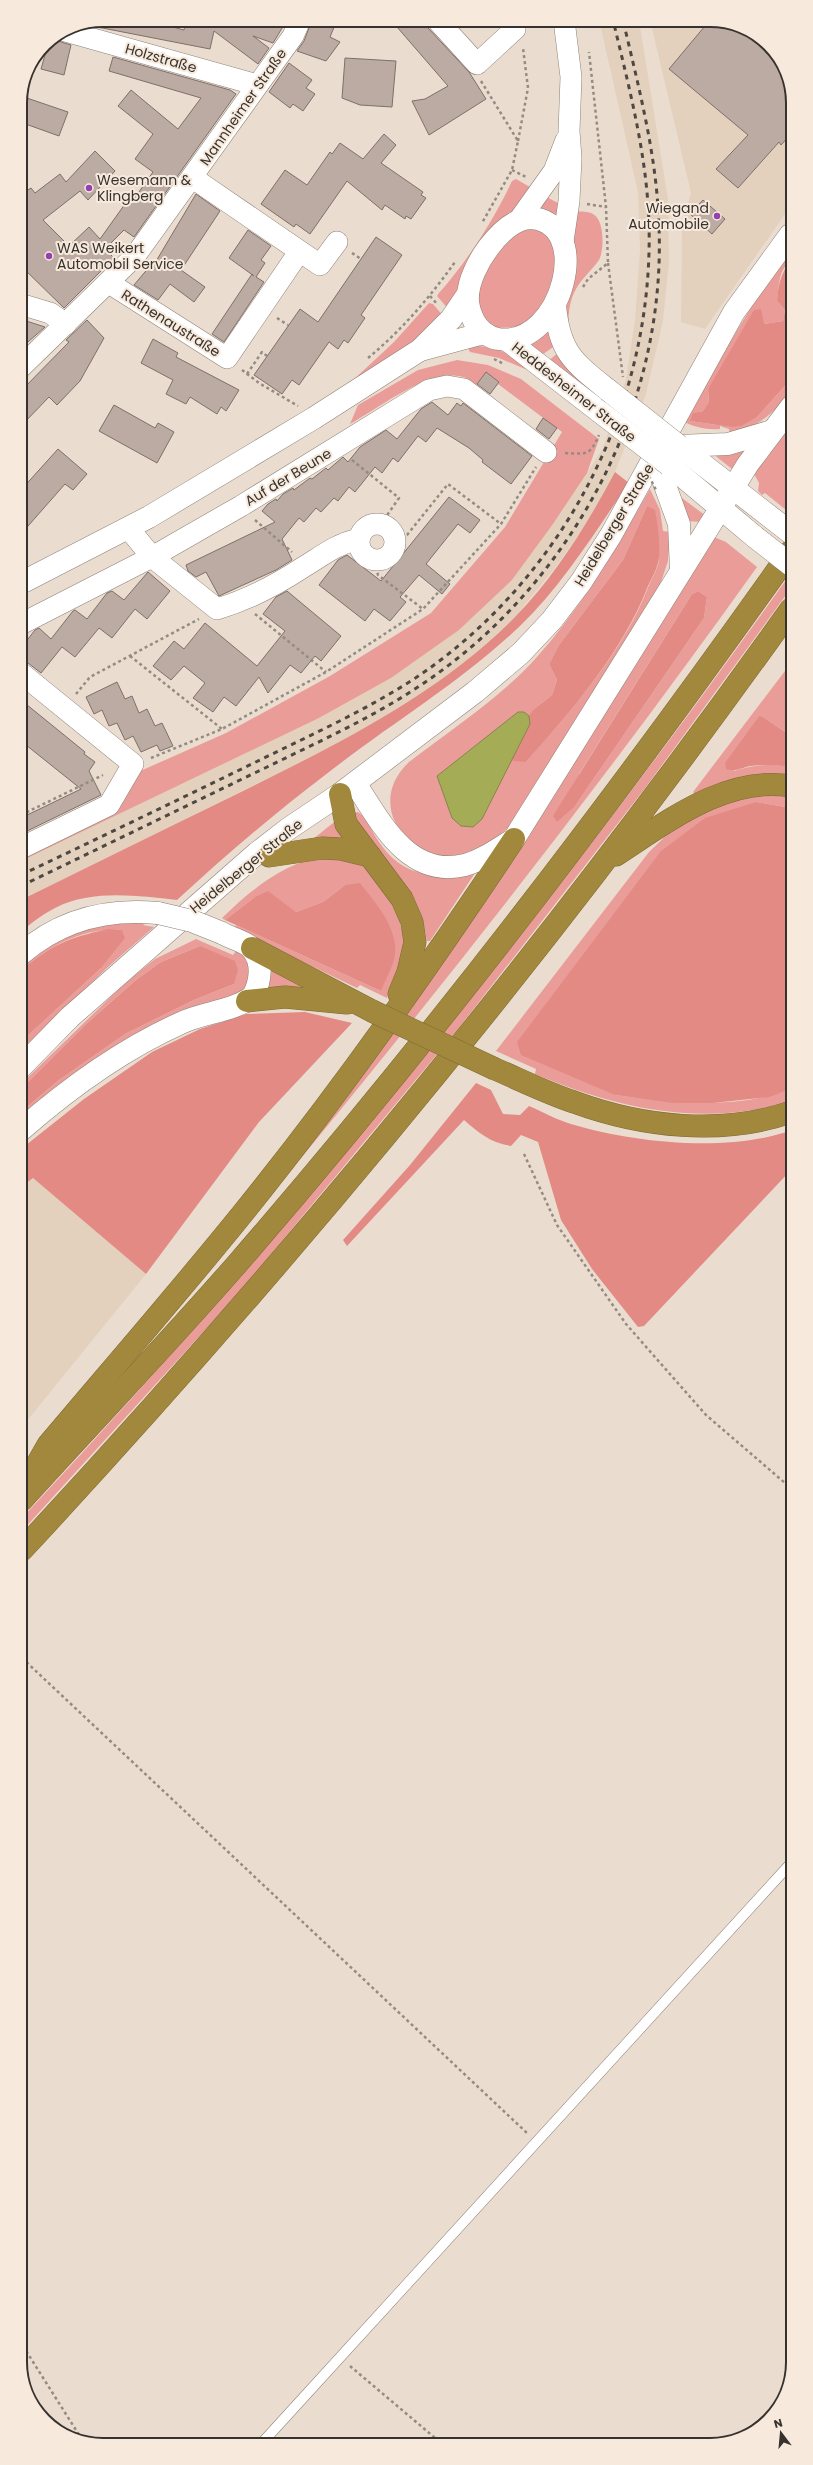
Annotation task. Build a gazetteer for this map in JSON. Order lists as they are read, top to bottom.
{
  "streets": {
    "main road": ["Heddesheimer Straße", "Heidelberger Straße"],
    "street": [
      "Holzstraße",
      "Mannheimer Straße",
      "Rathenaustraße",
      "Auf der Beune"
    ]
  },
  "crossings": [
    ["Holzstraße", "Mannheimer Straße"],
    ["Mannheimer Straße", "Rathenaustraße"]
  ],
  "places": ["Wesemann & Klingberg", "Wiegand Automobile", "WAS Weikert Automobil Service"],
  "north": "top"
}
